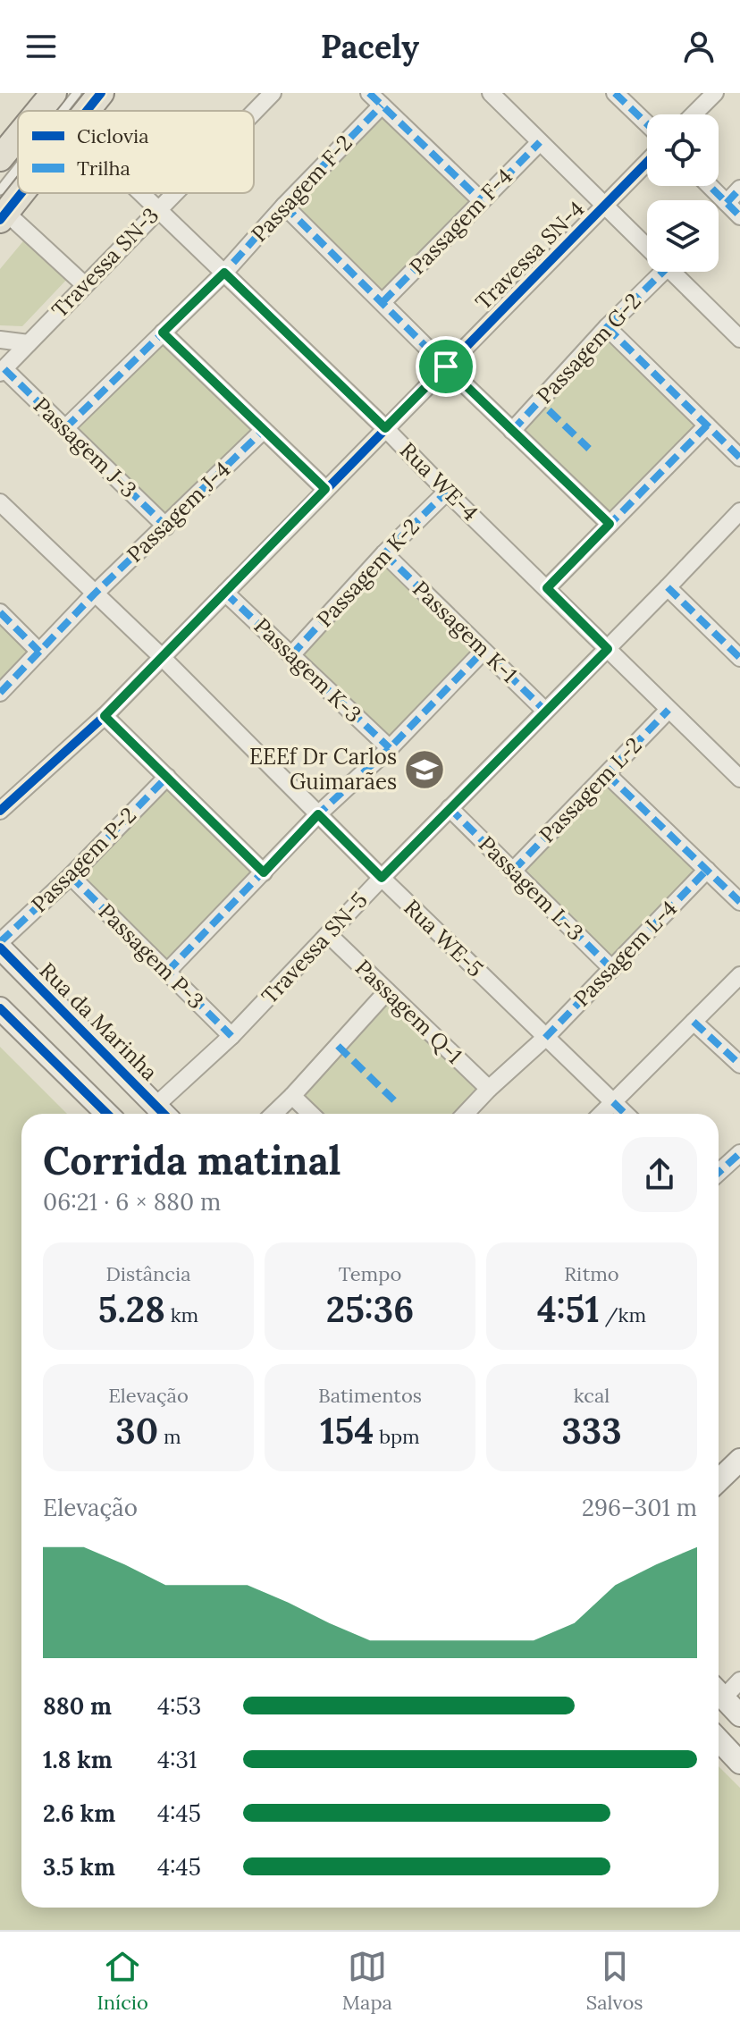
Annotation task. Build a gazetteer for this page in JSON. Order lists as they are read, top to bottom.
{
  "streets": {
    "main road": ["Rua da Marinha"],
    "street": [
      "Passagem F-2",
      "Passagem F-4",
      "Travessa SN-4",
      "Travessa SN-3",
      "Passagem G-2",
      "Passagem J-3",
      "Rua WE-4",
      "Passagem J-4",
      "Passagem K-2",
      "Passagem K-1",
      "Passagem K-3",
      "Passagem L-2",
      "Passagem P-2",
      "Passagem L-3",
      "Rua WE-5",
      "Travessa SN-5",
      "Passagem L-4",
      "Passagem P-3",
      "Passagem Q-1"
    ]
  },
  "crossings": [
    ["Passagem F-2", "Passagem J-3"],
    ["Passagem F-2", "Rua WE-4"],
    ["Travessa SN-4", "Rua WE-4"],
    ["Travessa SN-4", "Passagem K-3"],
    ["Travessa SN-4", "Rua WE-5"],
    ["Travessa SN-3", "Passagem J-3"],
    ["Travessa SN-3", "Rua WE-4"],
    ["Passagem J-3", "Passagem J-4"],
    ["Rua WE-4", "Passagem K-2"],
    ["Rua WE-4", "Passagem L-2"],
    ["Rua WE-4", "Travessa SN-5"],
    ["Passagem J-4", "Rua WE-5"],
    ["Passagem K-2", "Passagem K-1"],
    ["Passagem K-2", "Passagem K-3"],
    ["Passagem K-1", "Travessa SN-5"],
    ["Passagem L-2", "Passagem L-3"],
    ["Passagem P-2", "Passagem P-3"],
    ["Passagem L-3", "Travessa SN-5"],
    ["Passagem L-3", "Passagem L-4"],
    ["Rua WE-5", "Travessa SN-5"],
    ["Rua WE-5", "Passagem L-4"],
    ["Travessa SN-5", "Passagem P-3"],
    ["Travessa SN-5", "Passagem Q-1"],
    ["Travessa SN-5", "Rua da Marinha"],
    ["Passagem L-4", "Passagem Q-1"]
  ],
  "places": {
    "school or university": ["EEEf Dr Carlos Guimarães"]
  },
  "legend": ["Ciclovia", "Trilha"],
  "page": {
    "header": "Pacely",
    "heading": ["Corrida matinal", "06:21 · 6 × 880 m"],
    "stats": [
      ["Distância", "5.28 km"],
      ["Tempo", "25:36"],
      ["Ritmo", "4:51 /km"],
      ["Elevação", "30 m"],
      ["Batimentos", "154 bpm"],
      ["kcal", "333"]
    ],
    "chart": ["Elevação", "296–301 m"],
    "list": [
      {
        "name": "880 m",
        "note": "4:53"
      },
      {
        "name": "1.8 km",
        "note": "4:31"
      },
      {
        "name": "2.6 km",
        "note": "4:45"
      },
      {
        "name": "3.5 km",
        "note": "4:45"
      }
    ],
    "tabs": ["Início", "Mapa", "Salvos"]
  }
}
